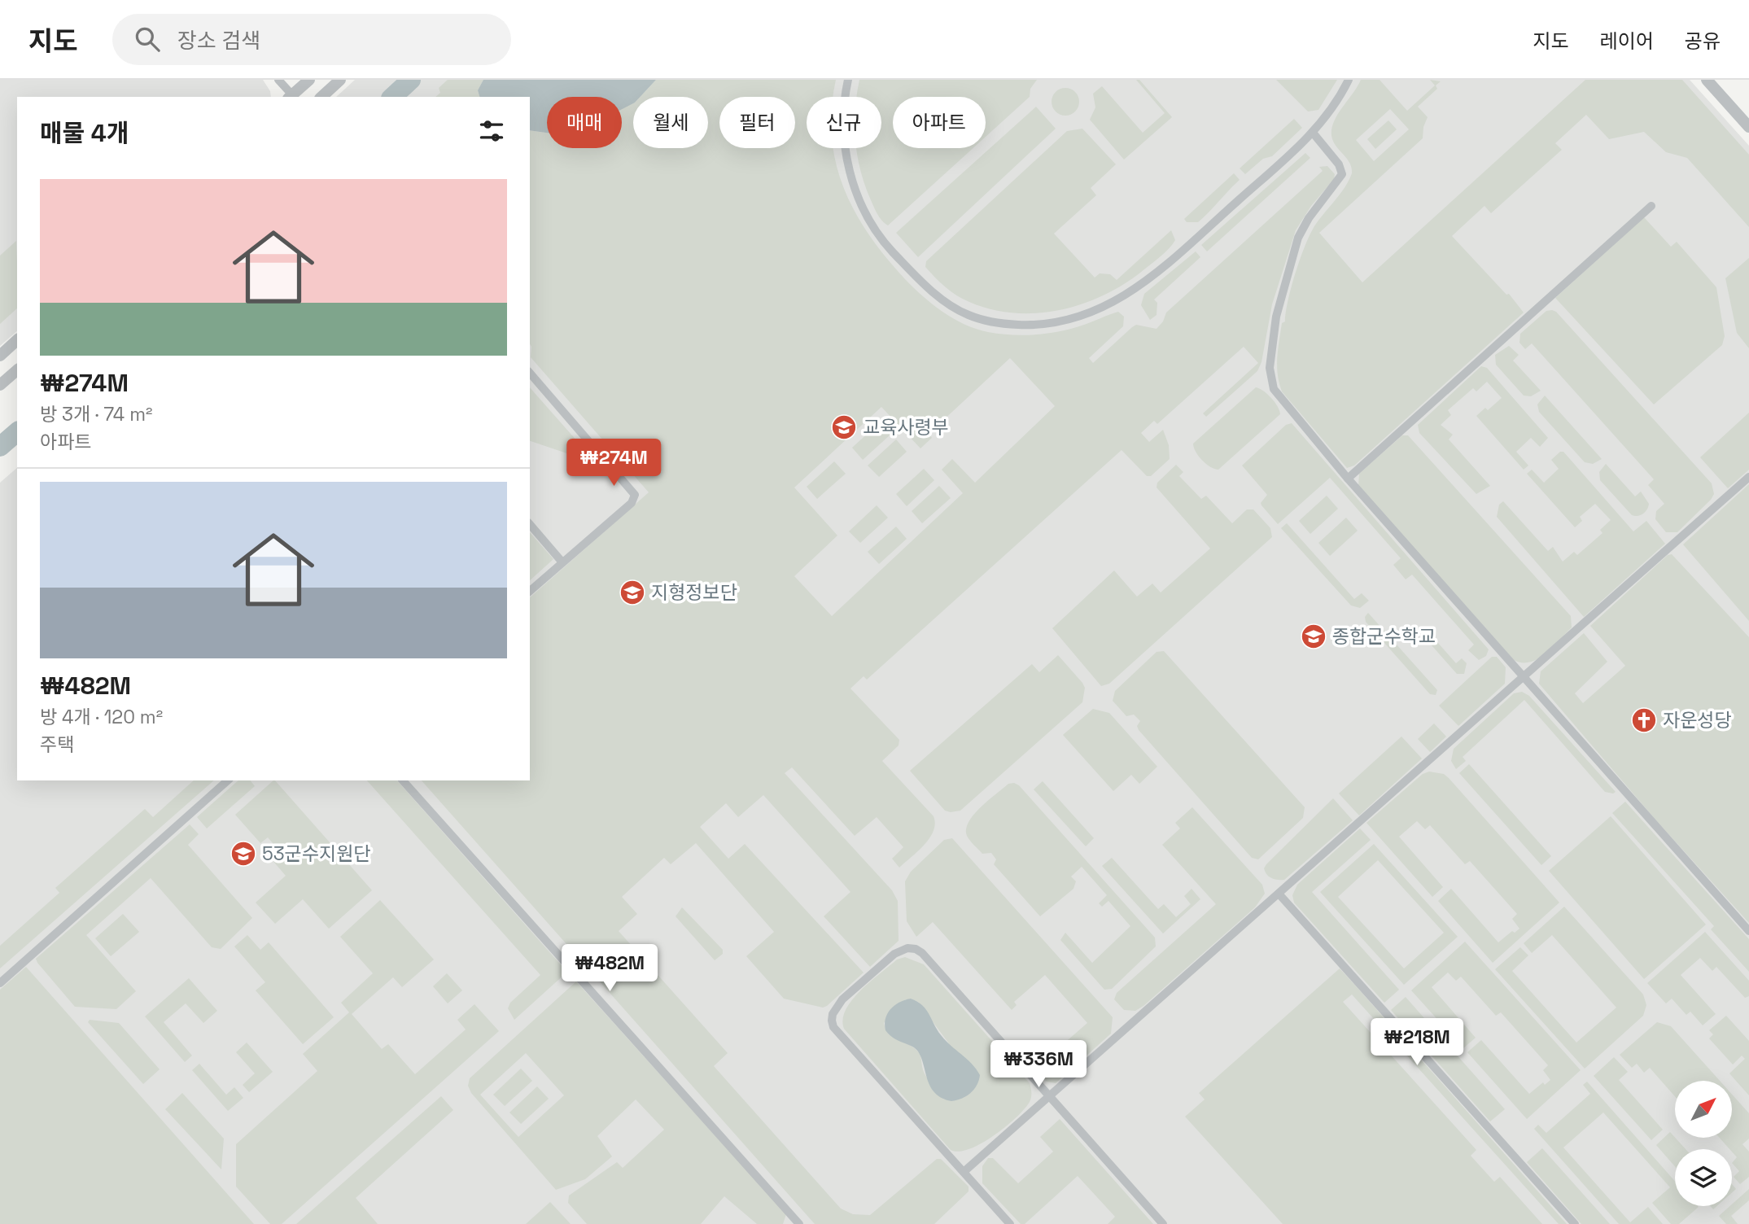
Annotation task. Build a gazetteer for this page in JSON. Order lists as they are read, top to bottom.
{
  "places": {
    "school or university": [
      "교육사령부",
      "지형정보단",
      "종합군수학교",
      "53군수지원단"
    ],
    "church": ["자운성당"]
  },
  "north": "top right",
  "page": {
    "header": "지도",
    "search": "장소 검색",
    "nav": ["지도", "레이어", "공유"],
    "chip": [
      "매매",
      "월세",
      "필터",
      "신규",
      "아파트"
    ],
    "heading": "매물 4개",
    "list": [
      {
        "name": "₩274M",
        "note": "방 3개 · 74 m² · 아파트"
      },
      {
        "name": "₩482M",
        "note": "방 4개 · 120 m² · 주택"
      }
    ],
    "price": [
      "₩274M",
      "₩482M",
      "₩218M",
      "₩336M"
    ]
  }
}
